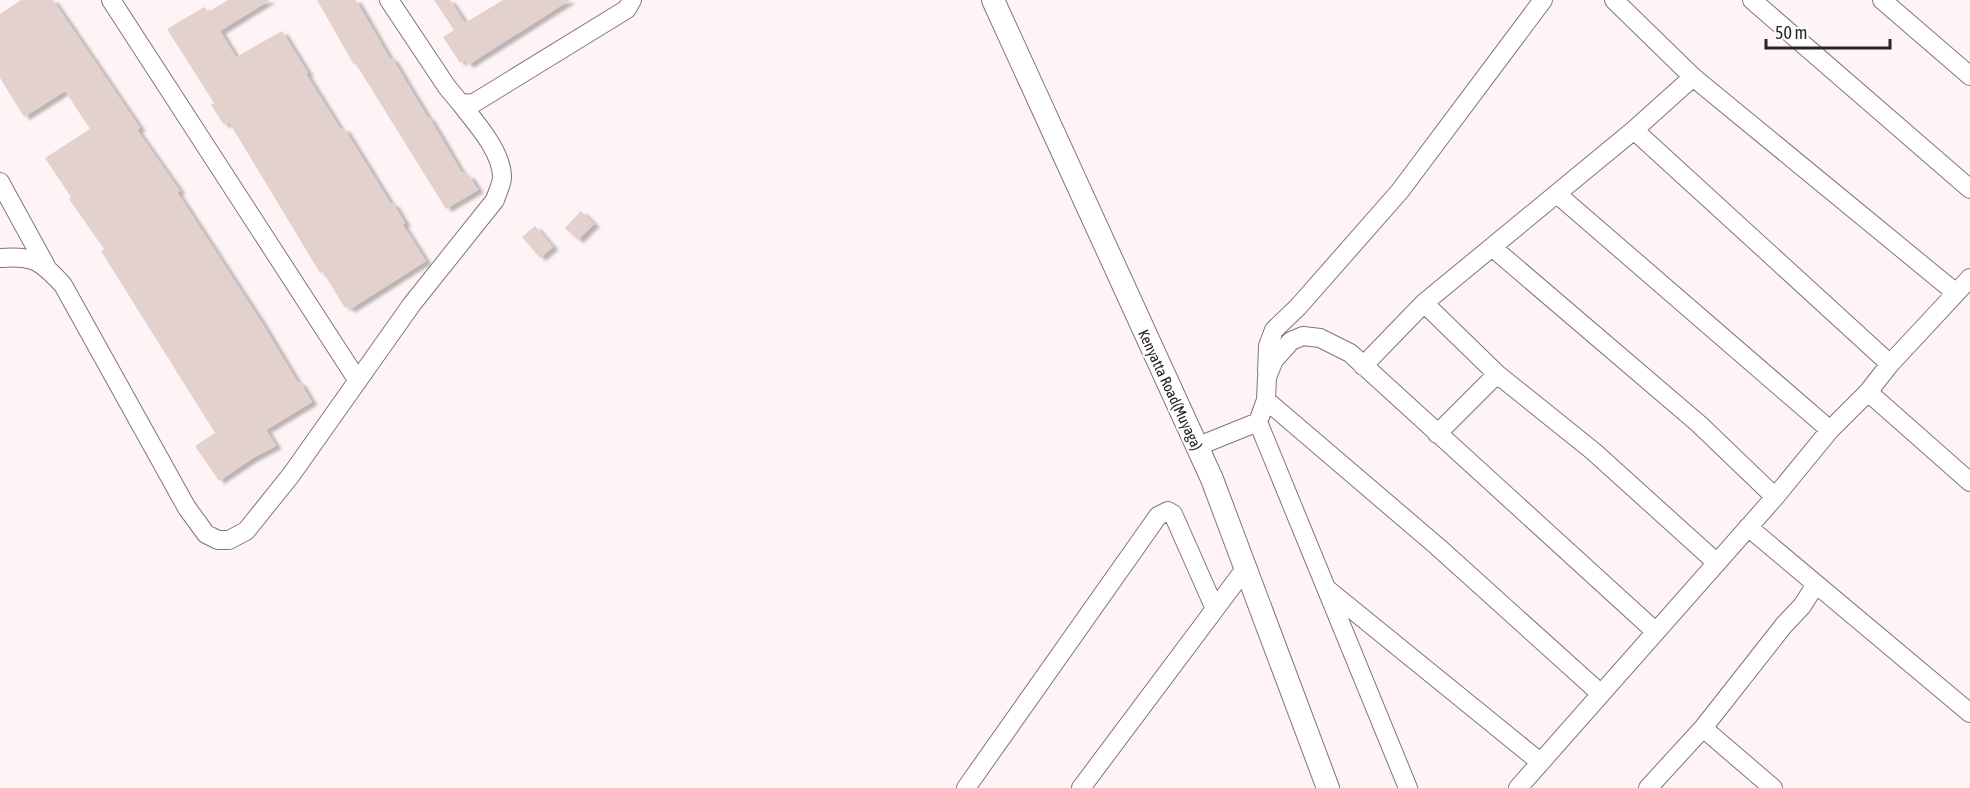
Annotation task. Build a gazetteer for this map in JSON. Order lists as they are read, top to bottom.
{
  "streets": {
    "main road": ["Kenyatta Road(Muyaga)"]
  },
  "scale_bar": "50 m"
}
